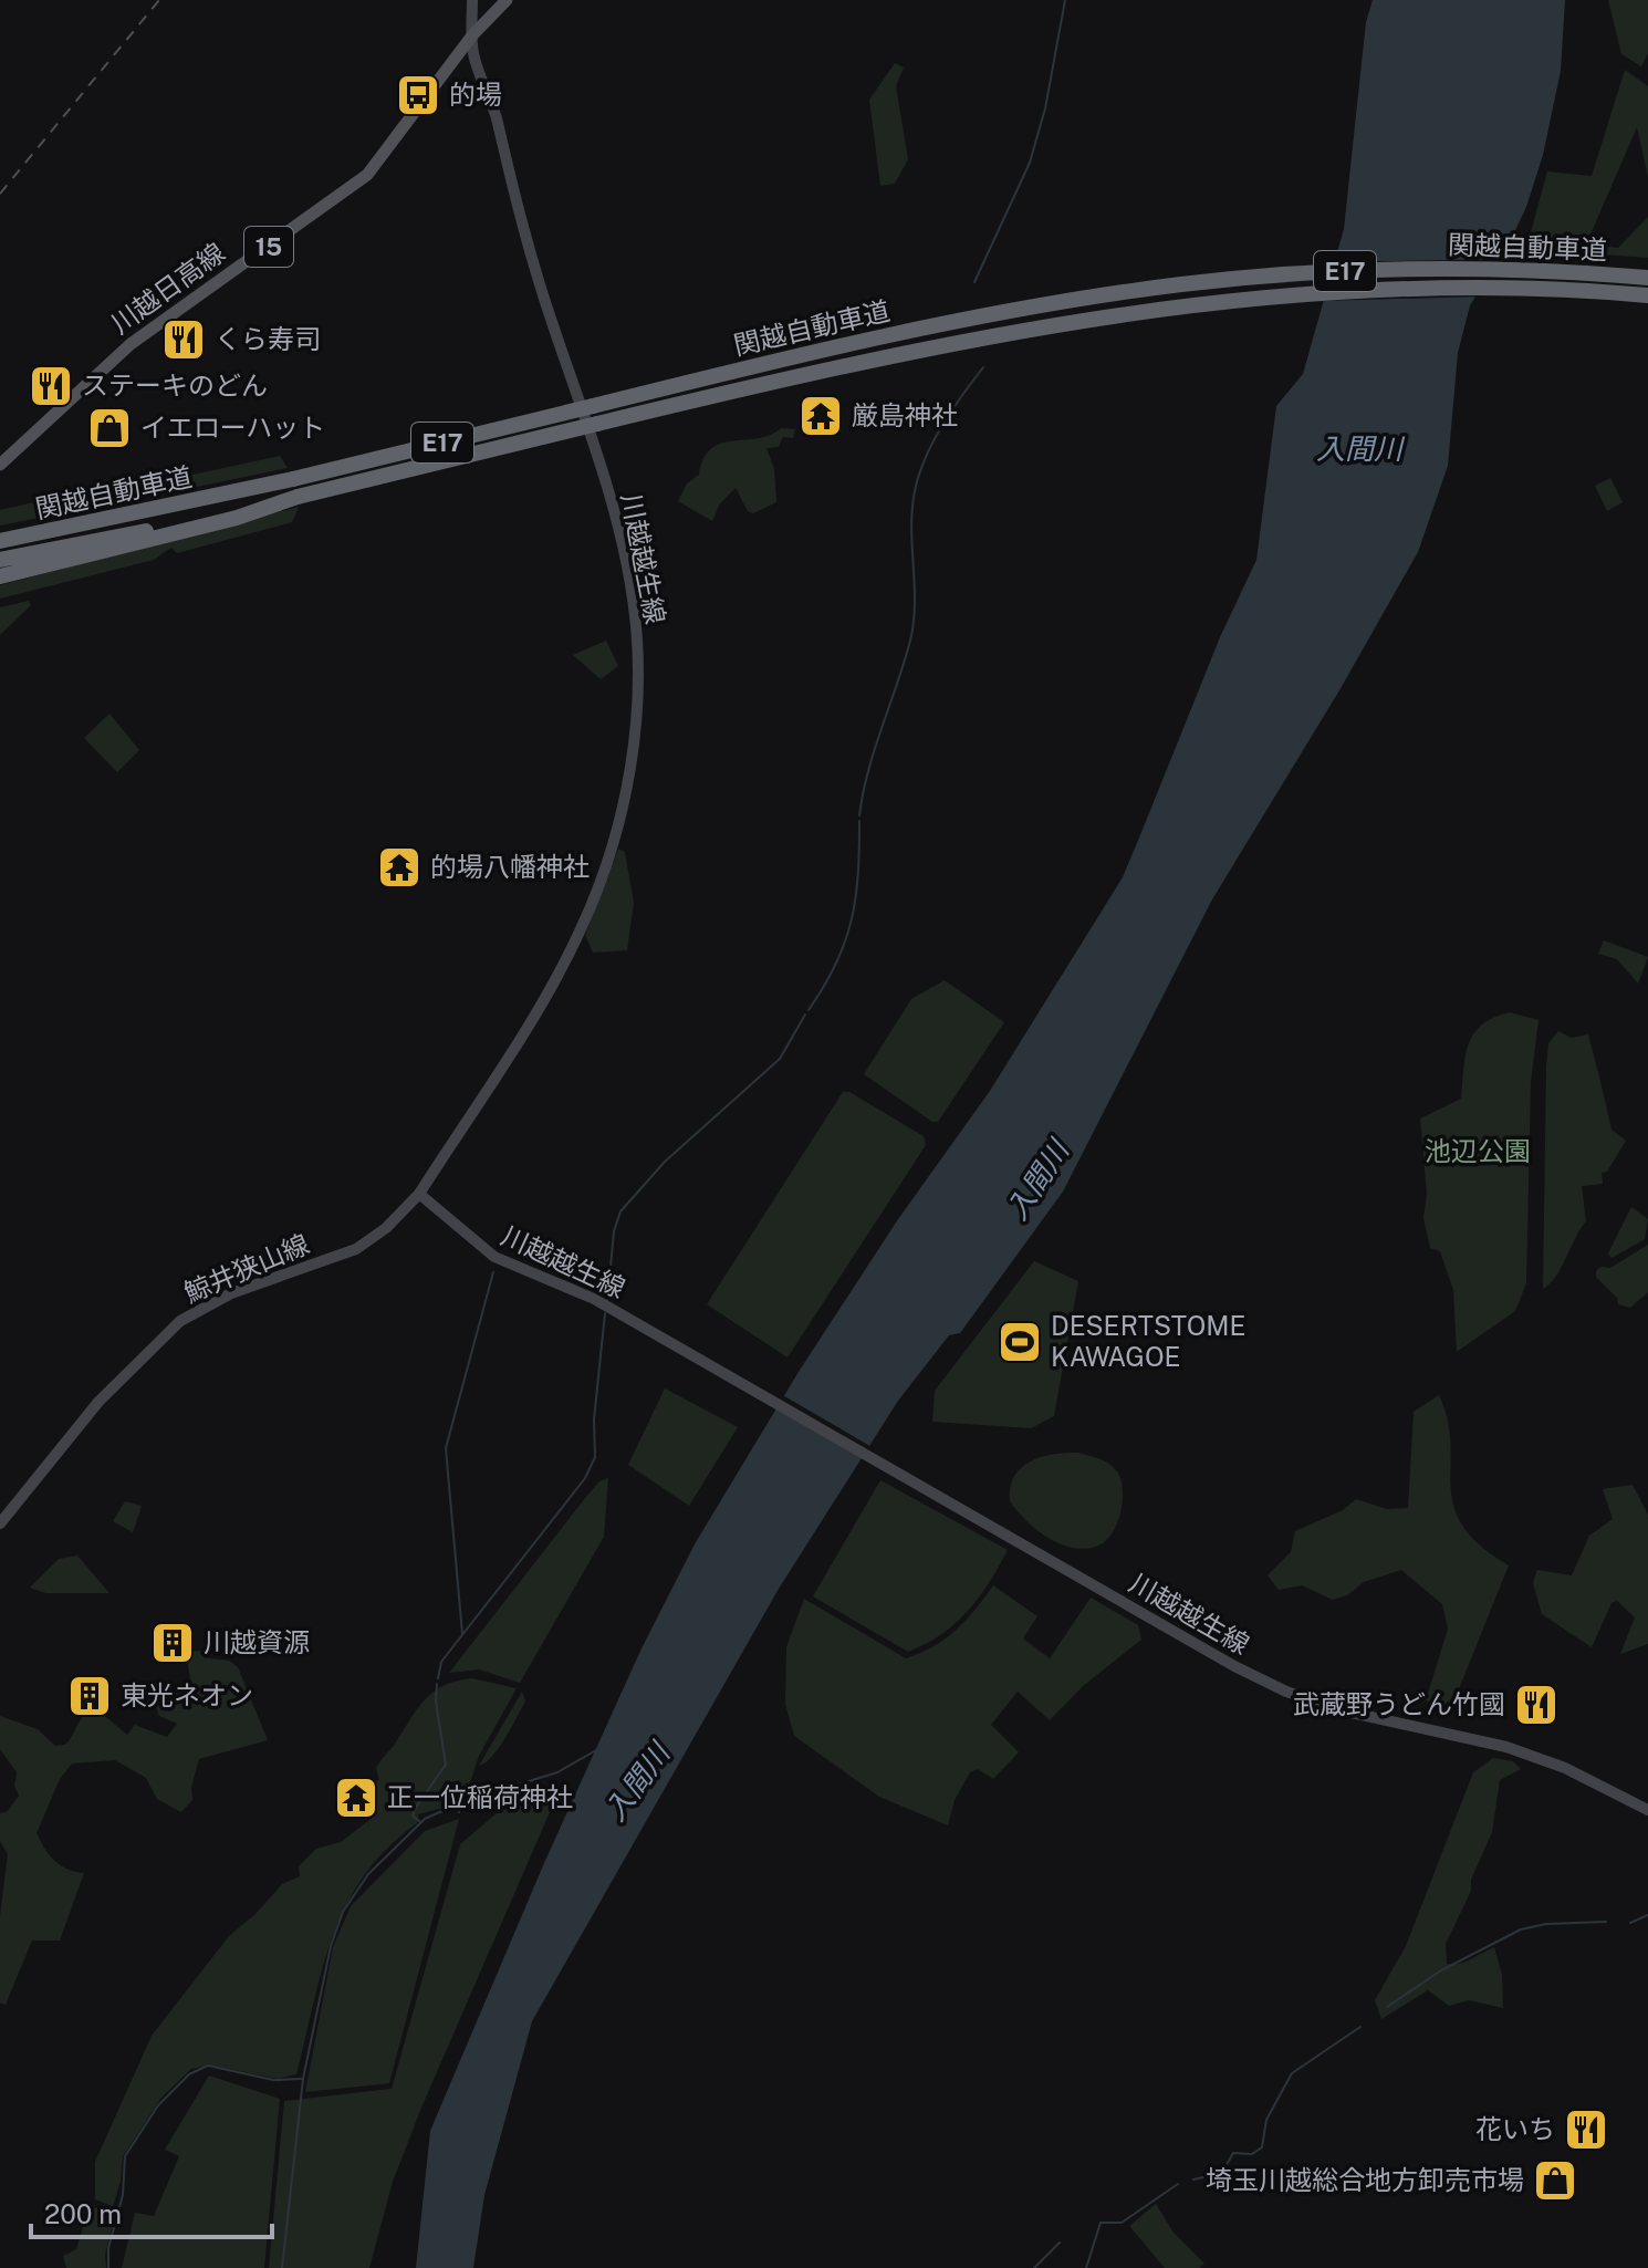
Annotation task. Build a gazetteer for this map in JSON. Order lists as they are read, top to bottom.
{
  "streets": {
    "highway": ["関越自動車道", "E17"],
    "main road": [
      "15",
      "川越日高線",
      "川越越生線",
      "鯨井狭山線"
    ]
  },
  "crossings": [
    ["川越日高線", "川越越生線"],
    ["川越越生線", "鯨井狭山線"]
  ],
  "water": ["入間川"],
  "parks": ["池辺公園"],
  "places": {
    "bus stop": ["的場"],
    "restaurant": [
      "くら寿司",
      "ステーキのどん",
      "武蔵野うどん竹國",
      "花いち"
    ],
    "temple": ["厳島神社", "的場八幡神社", "正一位稲荷神社"],
    "shop": ["イエローハット", "埼玉川越総合地方卸売市場"],
    "sports": ["DESERTSTOME KAWAGOE"],
    "building": ["川越資源", "東光ネオン"]
  },
  "scale_bar": "200 m"
}
